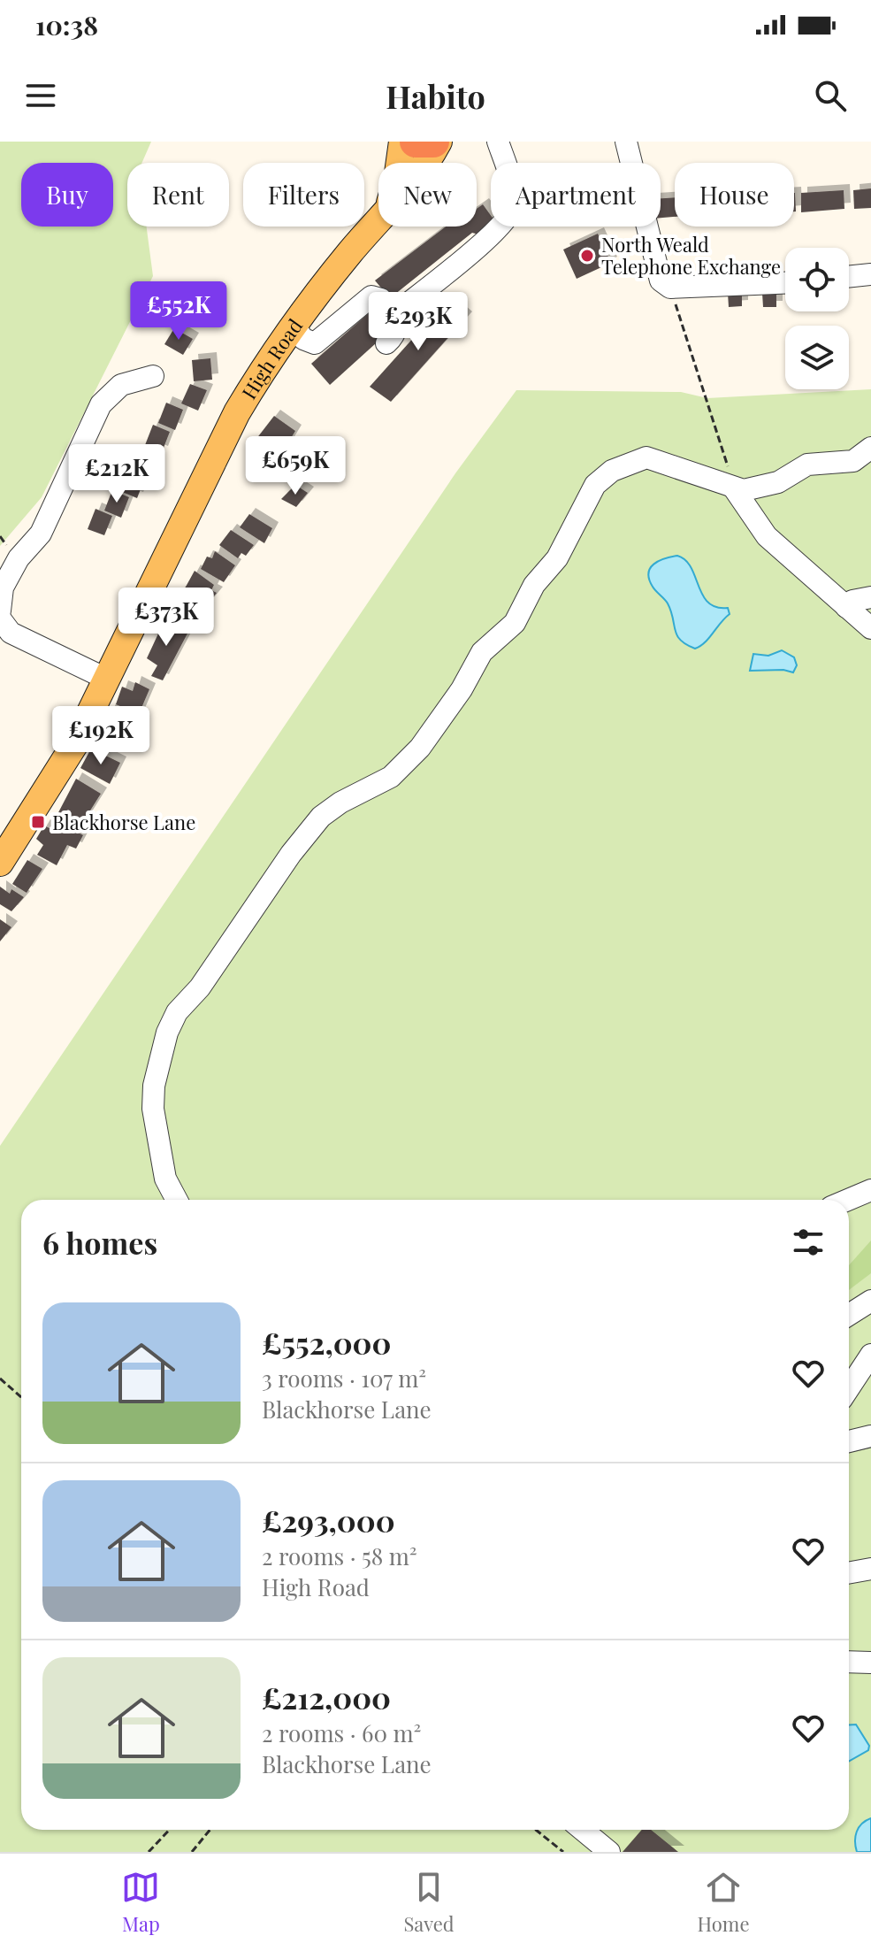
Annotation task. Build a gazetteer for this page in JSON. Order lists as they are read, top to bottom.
{
  "streets": {
    "main road": ["High Road"]
  },
  "places": {
    "other": ["North Weald Telephone Exchange"],
    "transit": ["Blackhorse Lane"]
  },
  "page": {
    "status": "10:38",
    "header": "Habito",
    "chip": [
      "Buy",
      "Rent",
      "Filters",
      "New",
      "Apartment",
      "House"
    ],
    "price": [
      "£552K",
      "£293K",
      "£659K",
      "£212K",
      "£373K",
      "£192K"
    ],
    "heading": "6 homes",
    "list": [
      {
        "name": "£552,000",
        "note": "3 rooms · 107 m² · Blackhorse Lane"
      },
      {
        "name": "£293,000",
        "note": "2 rooms · 58 m² · High Road"
      },
      {
        "name": "£212,000",
        "note": "2 rooms · 60 m² · Blackhorse Lane"
      }
    ],
    "tabs": ["Map", "Saved", "Home"]
  }
}
